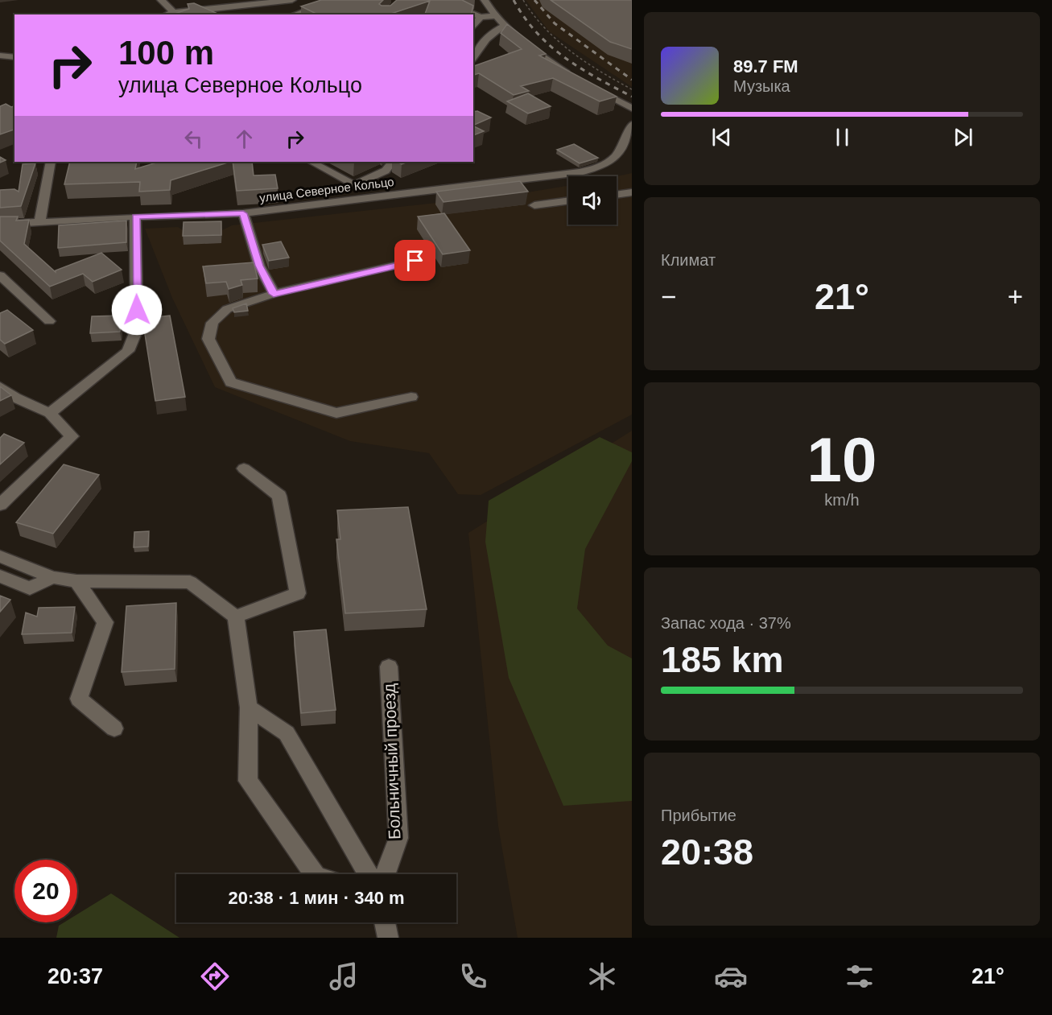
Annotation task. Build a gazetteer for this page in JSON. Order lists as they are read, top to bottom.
{
  "streets": {
    "street": ["улица Северное Кольцо", "Больничный проезд"]
  },
  "page": {
    "turn": ["100 m", "улица Северное Кольцо"],
    "song": ["89.7 FM", "Музыка"],
    "tile": [
      "Климат",
      ["10", "km/h"],
      ["Запас хода · 37%", "185 km"],
      ["Прибытие", "20:38"]
    ],
    "heat": ["−", "21°", "+"],
    "limit": "20",
    "trip": "20:38 · 1 мин · 340 m",
    "tabs": ["20:37", "21°"]
  }
}
